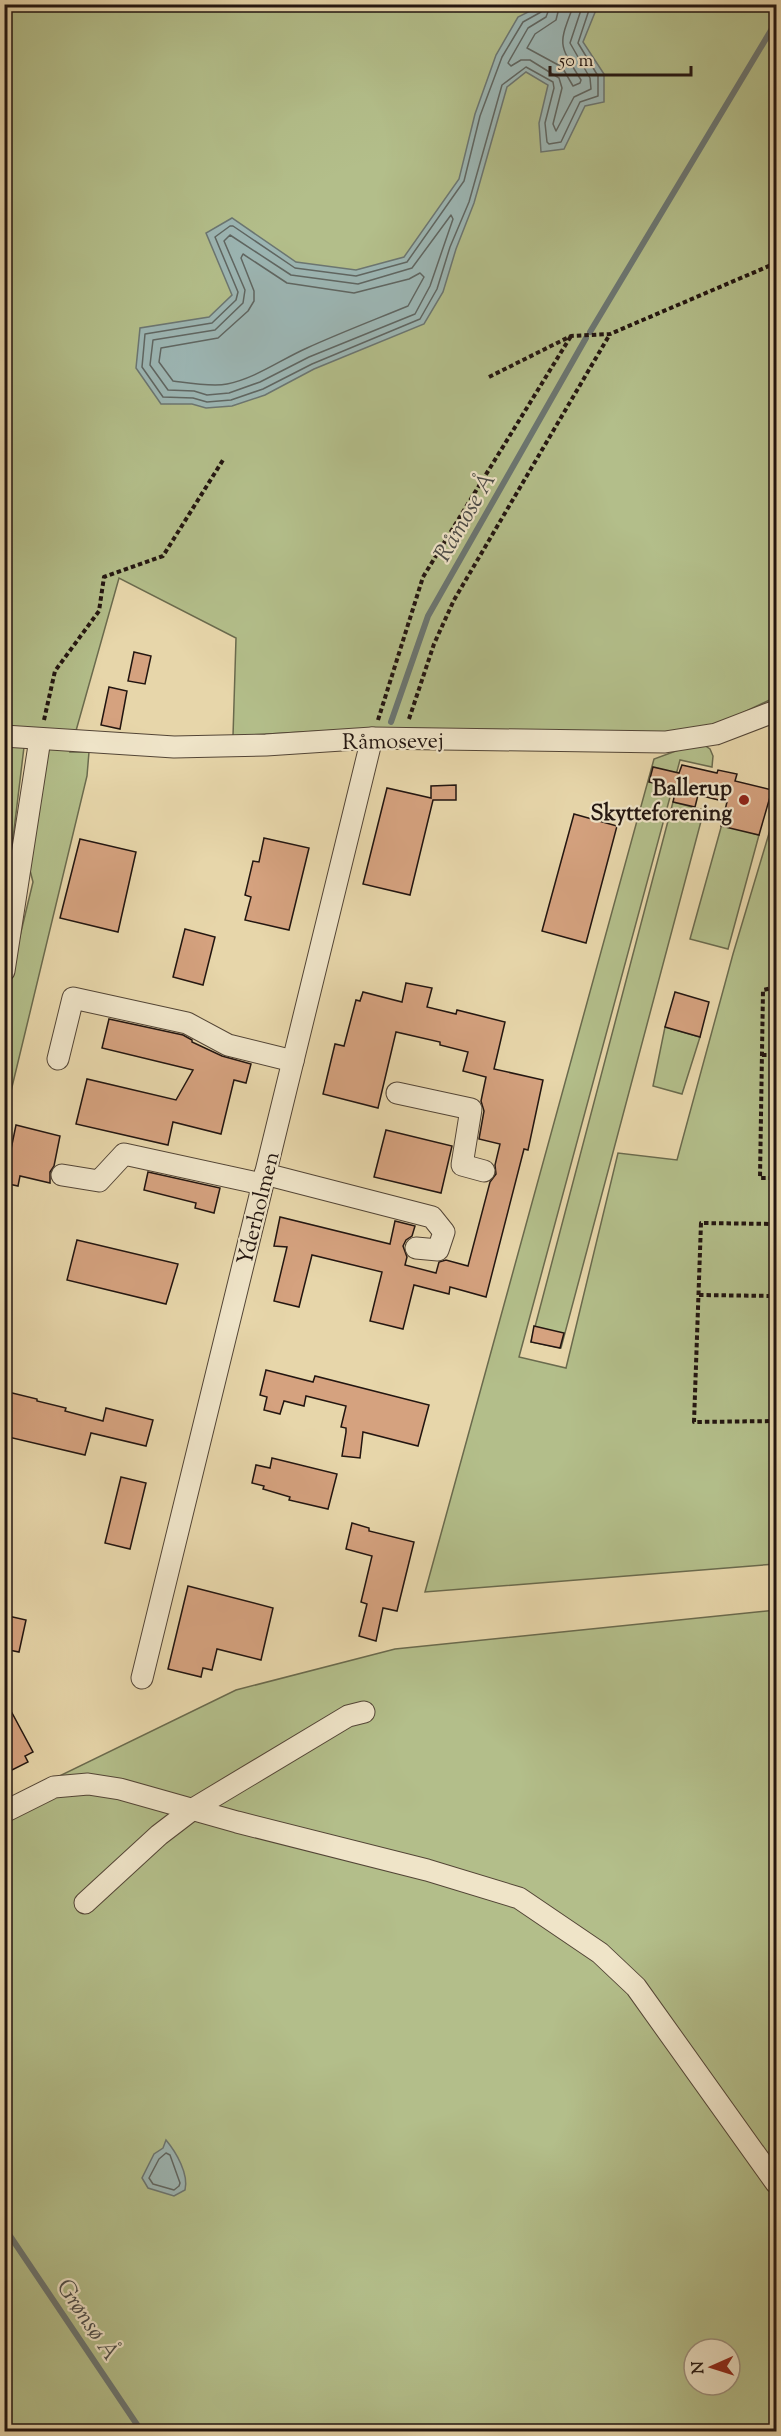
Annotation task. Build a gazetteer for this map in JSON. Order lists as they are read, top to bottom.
{
  "streets": {
    "street": ["Råmosevej", "Yderholmen"]
  },
  "crossings": [
    ["Råmosevej", "Yderholmen"]
  ],
  "water": ["Råmose Å", "Grønsø Å"],
  "places": ["Ballerup Skytteforening"],
  "scale_bar": "50 m",
  "north": "left"
}
